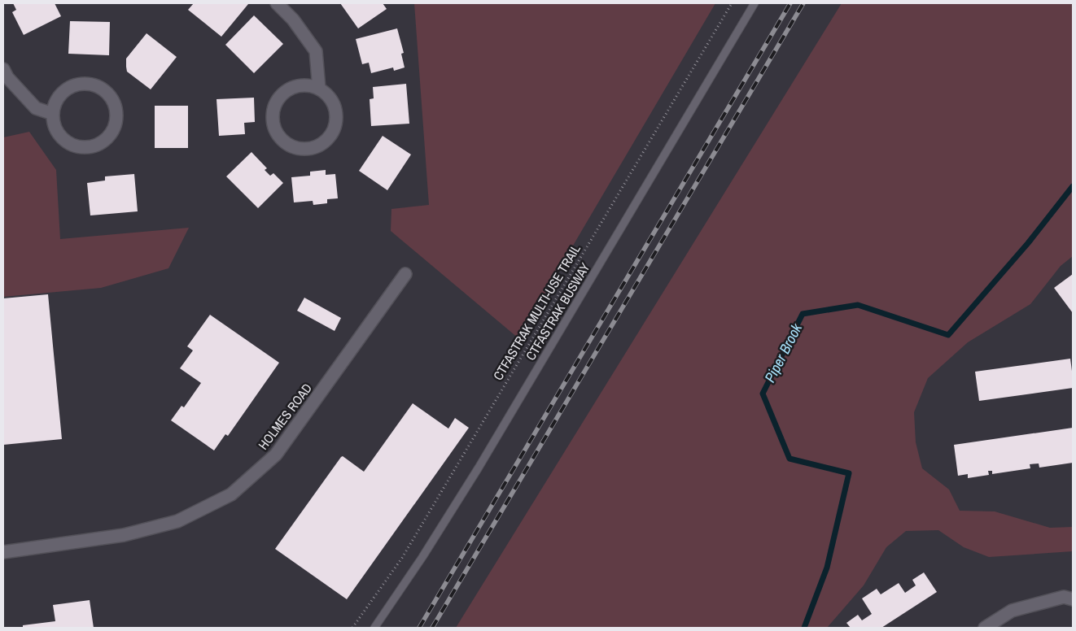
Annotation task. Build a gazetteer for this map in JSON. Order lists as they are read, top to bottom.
{
  "streets": {
    "street": ["HOLMES ROAD"],
    "lane": ["CTFASTRAK BUSWAY"],
    "path": ["CTFASTRAK MULTI-USE TRAIL"]
  },
  "water": ["Piper Brook"]
}
